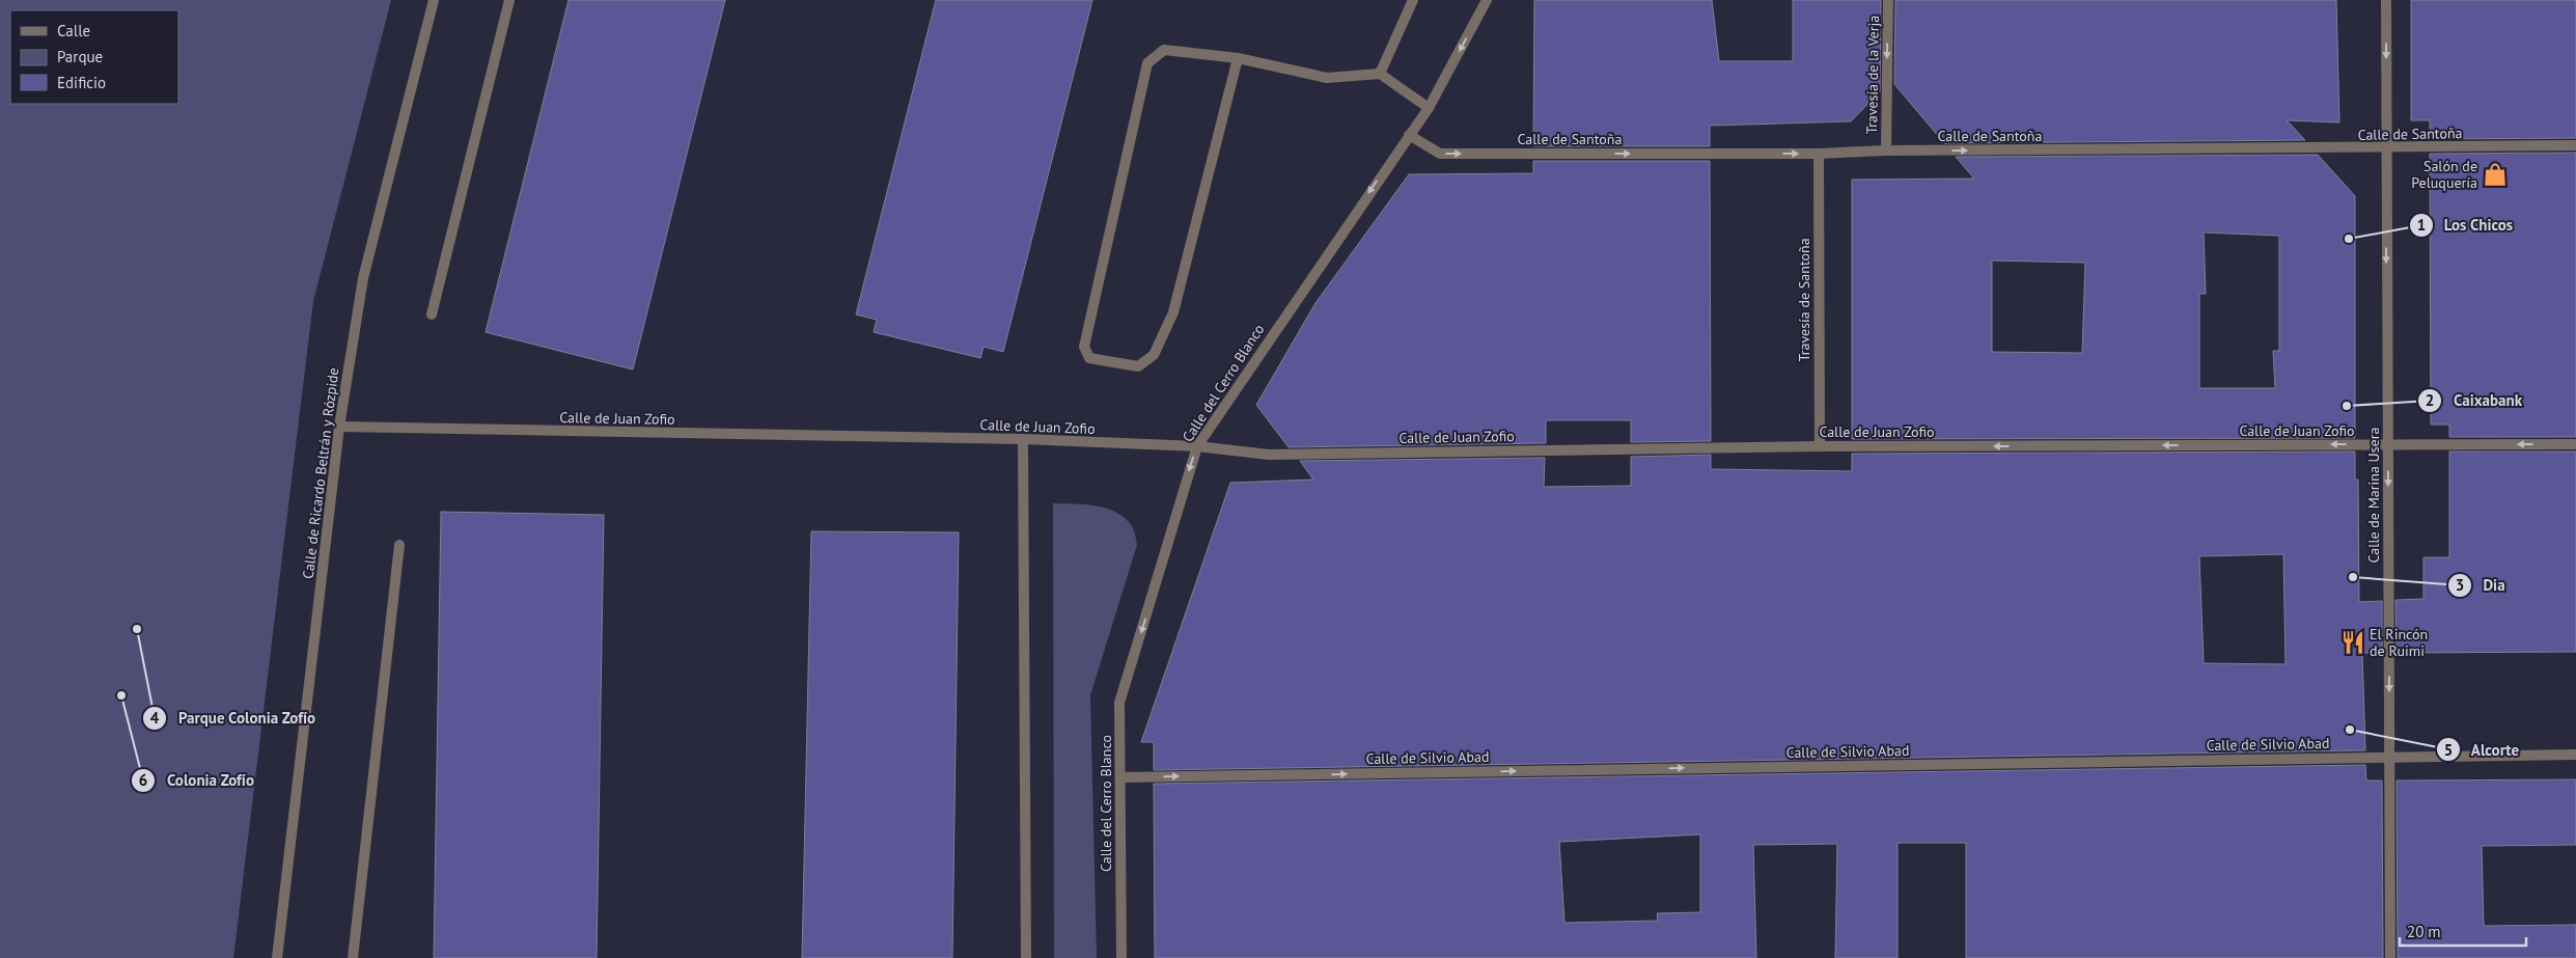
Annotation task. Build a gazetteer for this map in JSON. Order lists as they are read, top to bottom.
{
  "streets": {
    "street": [
      "Travesía de la Verja",
      "Calle de Santoña",
      "Travesía de Santoña",
      "Calle del Cerro Blanco",
      "Calle de Juan Zofio",
      "Calle de Ricardo Beltrán y Rózpide",
      "Calle de Marina Usera",
      "Calle de Silvio Abad"
    ]
  },
  "crossings": [
    ["Travesía de la Verja", "Calle de Santoña"],
    ["Calle de Santoña", "Travesía de Santoña"],
    ["Calle de Santoña", "Calle del Cerro Blanco"],
    ["Calle de Santoña", "Calle de Marina Usera"],
    ["Travesía de Santoña", "Calle de Juan Zofio"],
    ["Calle del Cerro Blanco", "Calle de Juan Zofio"],
    ["Calle del Cerro Blanco", "Calle de Silvio Abad"],
    ["Calle de Juan Zofio", "Calle de Ricardo Beltrán y Rózpide"],
    ["Calle de Juan Zofio", "Calle de Marina Usera"],
    ["Calle de Marina Usera", "Calle de Silvio Abad"]
  ],
  "one_way": [
    "Travesía de la Verja",
    "Calle de Santoña",
    "Calle del Cerro Blanco",
    "Calle de Marina Usera",
    "Calle de Silvio Abad"
  ],
  "places": {
    "shop": ["Salón de Peluquería"],
    "other": [
      "Los Chicos",
      "Caixabank",
      "Dia",
      "Parque Colonia Zofío",
      "Colonia Zofío",
      "Alcorte"
    ],
    "restaurant": ["El Rincón de Ruimi"]
  },
  "legend": ["Calle", "Parque", "Edificio"],
  "scale_bar": "20 m"
}
